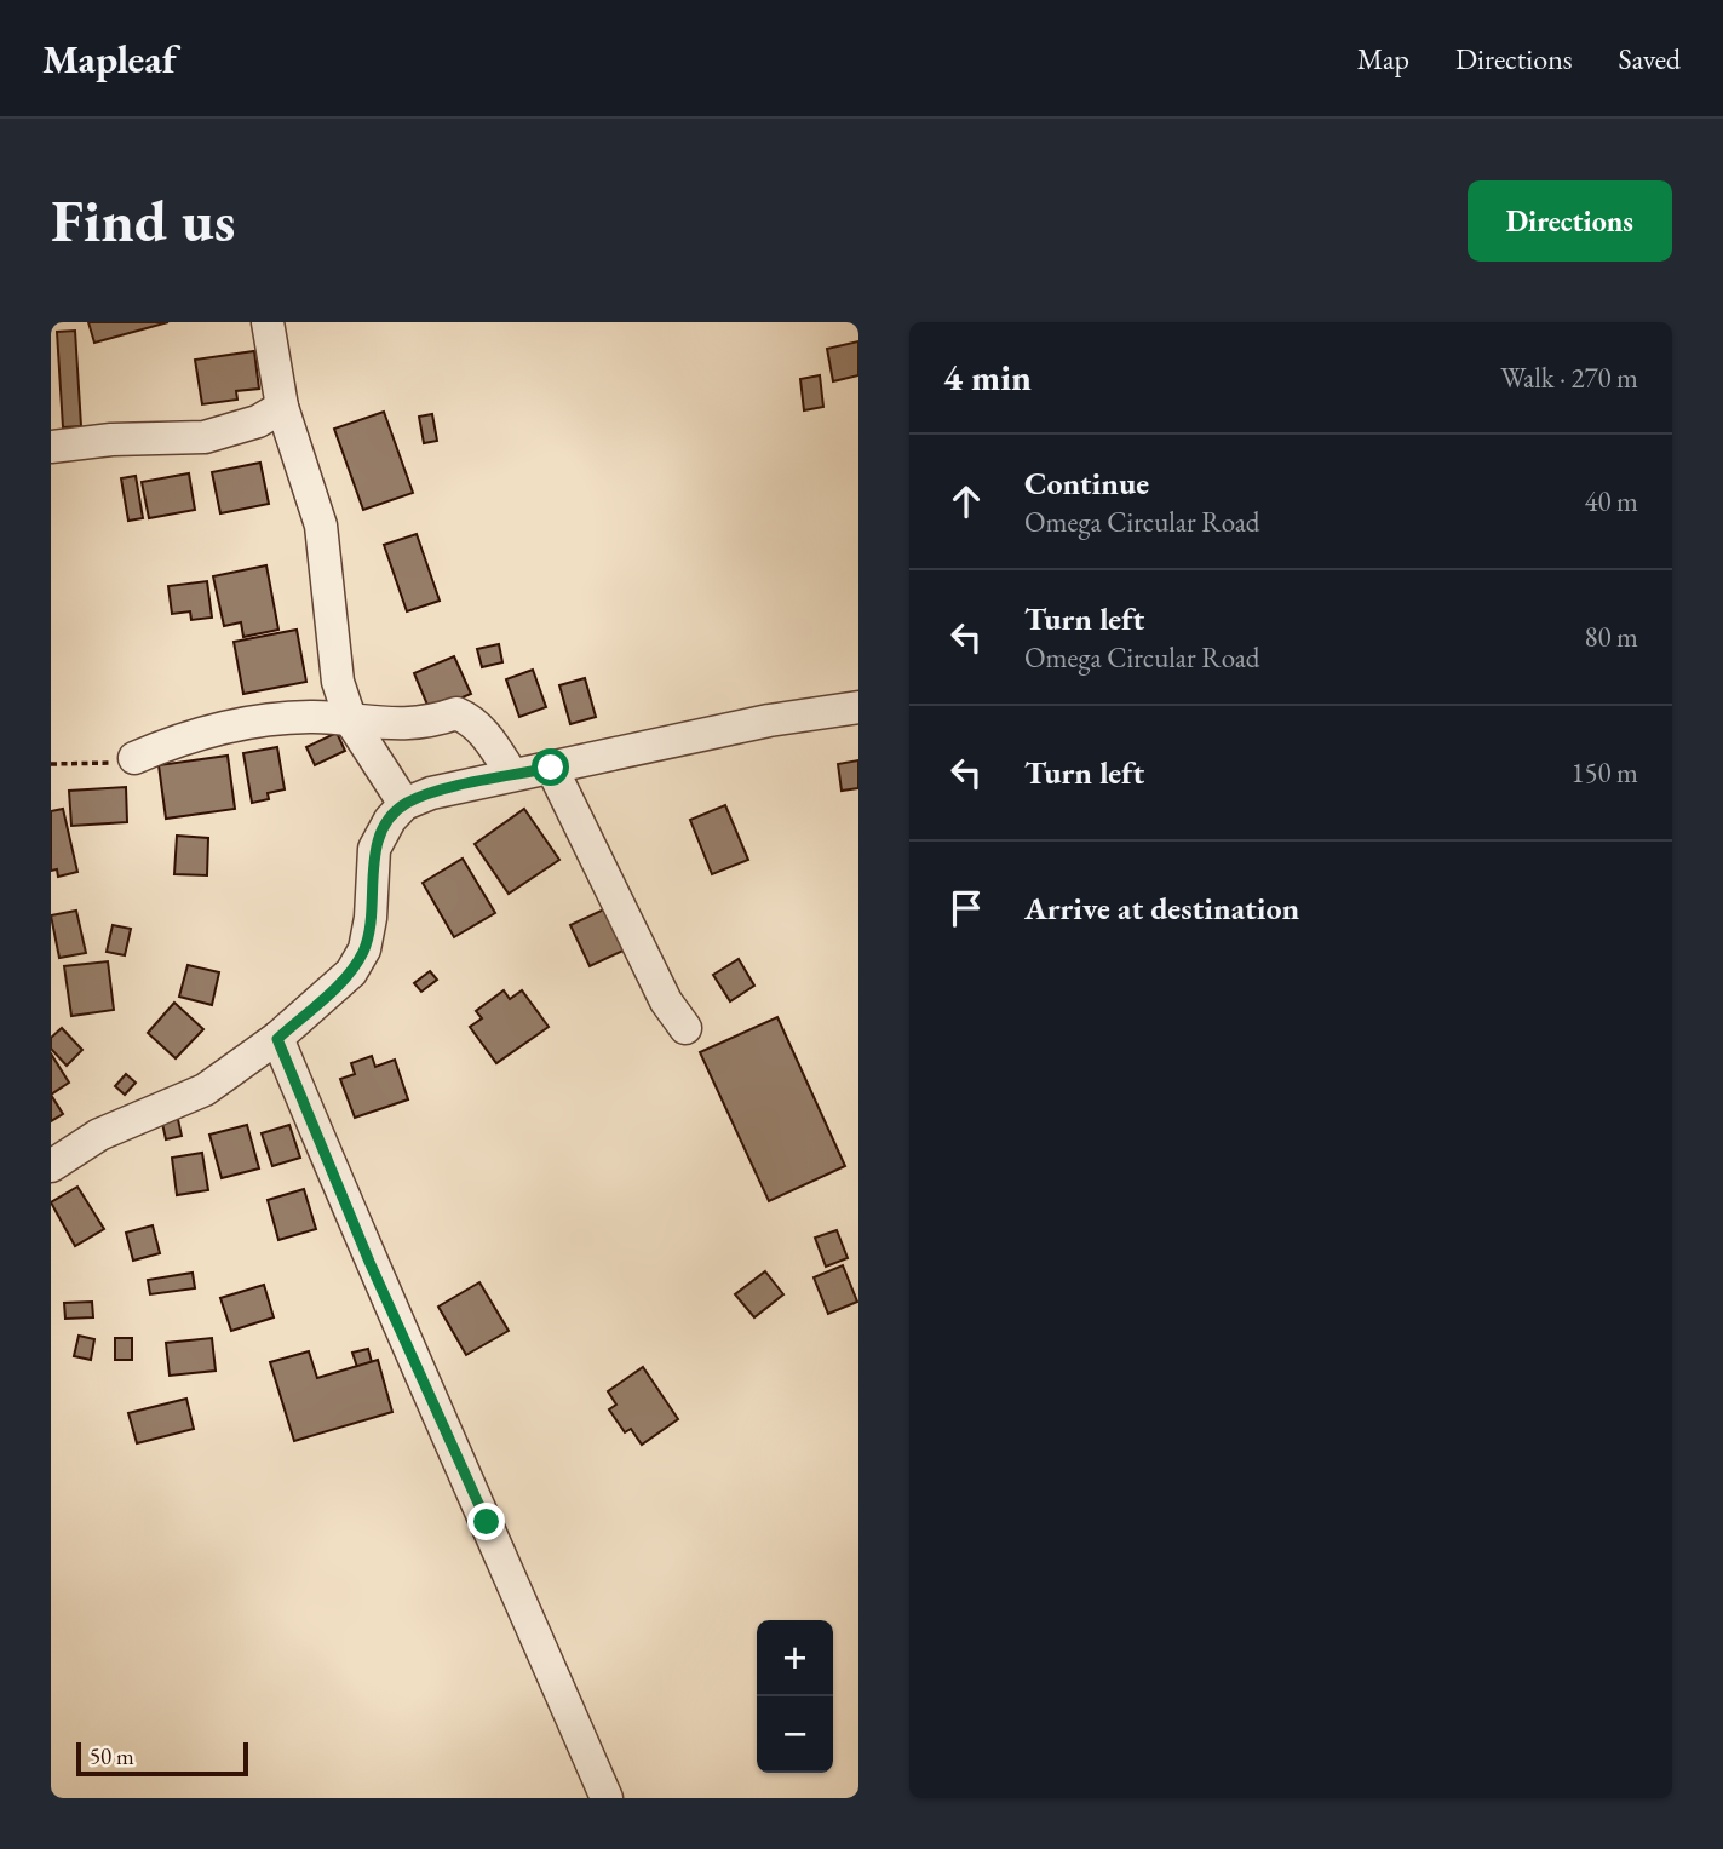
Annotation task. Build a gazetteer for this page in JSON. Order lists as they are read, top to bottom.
{
  "scale_bar": "50 m",
  "page": {
    "header": "Mapleaf",
    "nav": ["Map", "Directions", "Saved"],
    "buttons": "Directions",
    "title": "Find us",
    "heading": ["4 min", "Walk · 270 m"],
    "list": [
      ["Continue", "Omega Circular Road", "40 m"],
      ["Turn left", "Omega Circular Road", "80 m"],
      ["Turn left", "150 m"],
      "Arrive at destination"
    ],
    "map_buttons": ["+", "−"],
    "scale": "50 m"
  }
}
